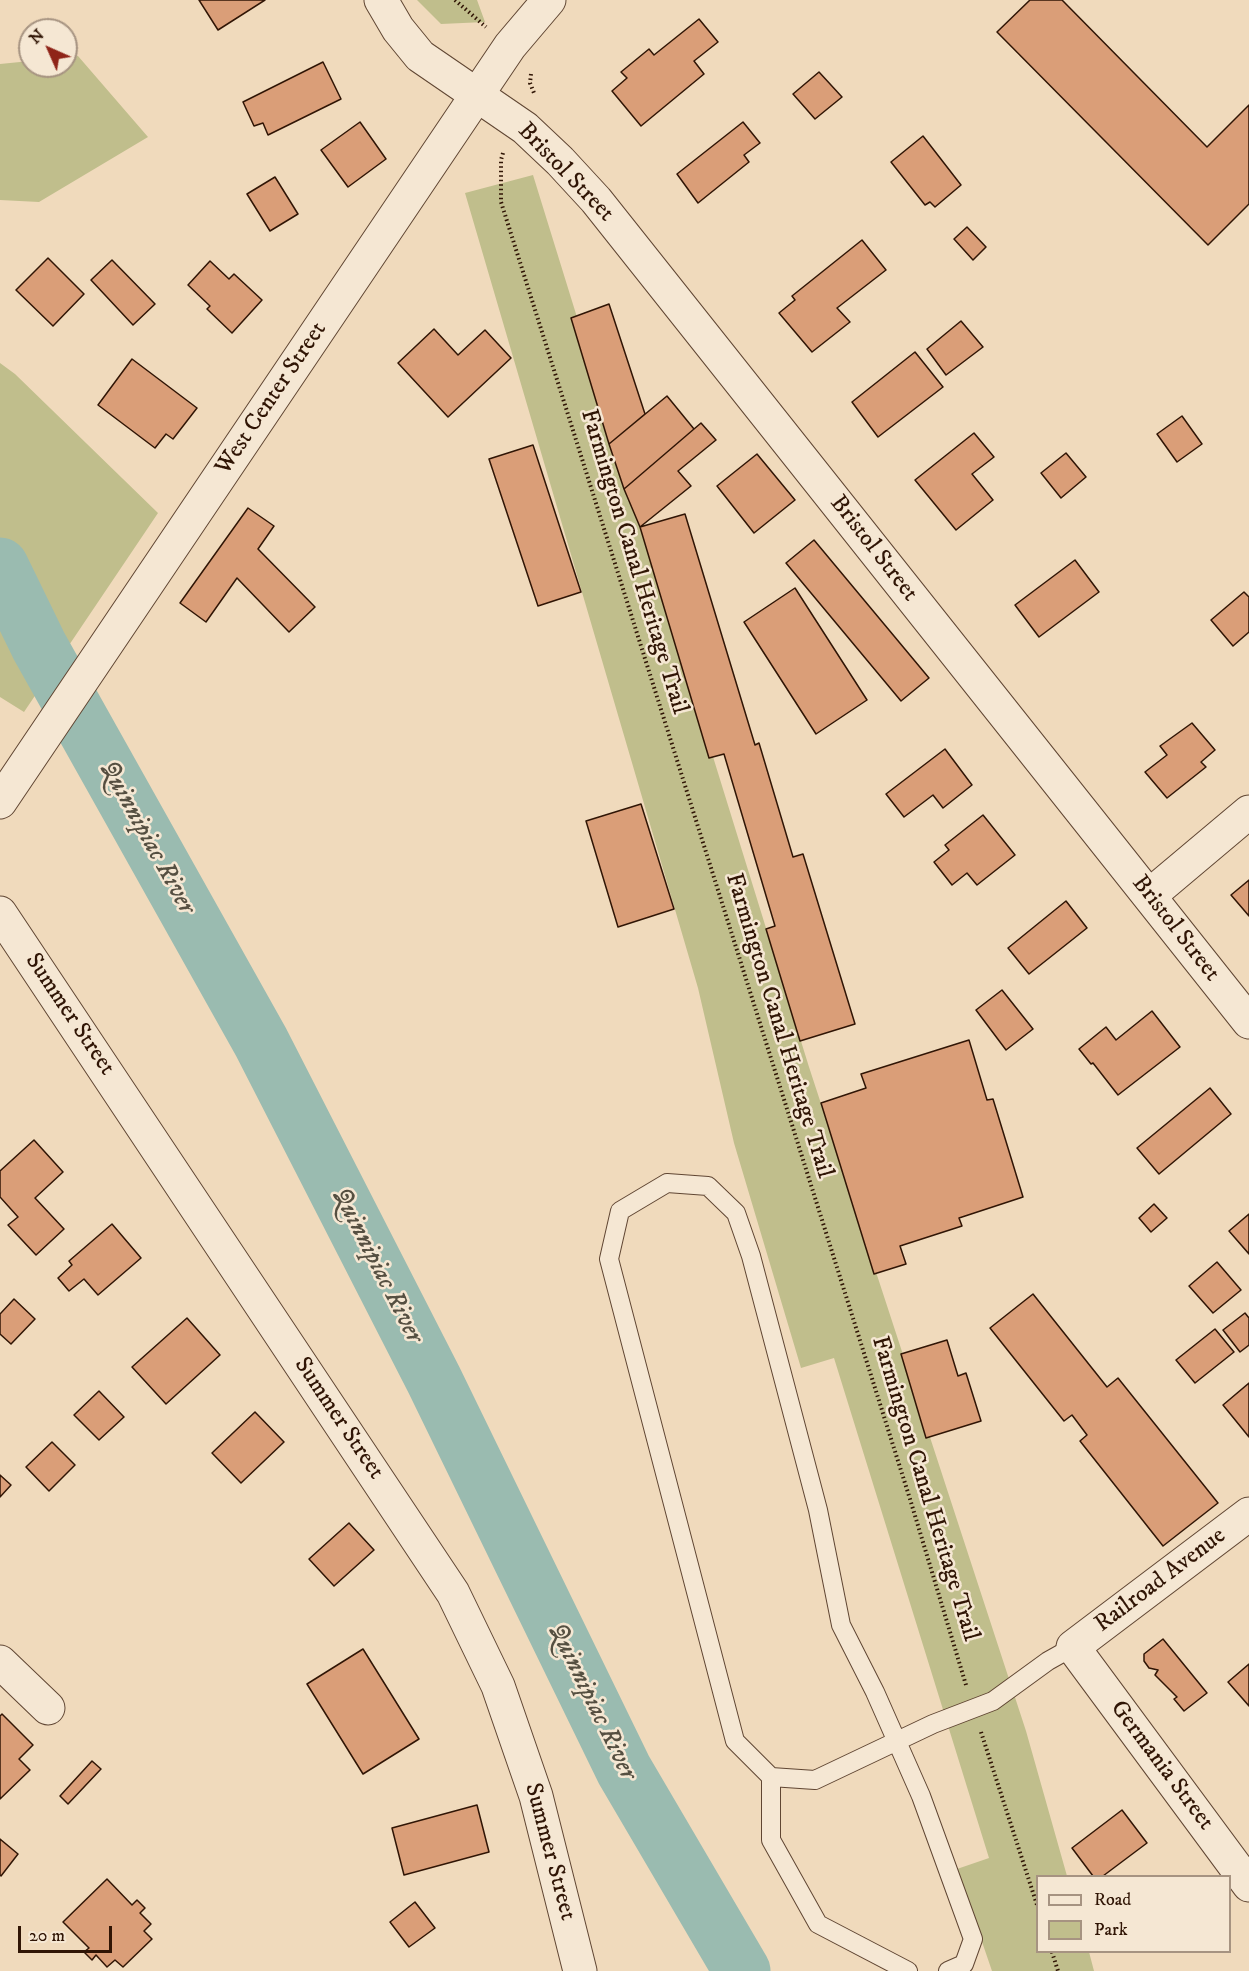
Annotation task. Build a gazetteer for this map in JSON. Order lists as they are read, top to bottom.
{
  "streets": {
    "street": [
      "Bristol Street",
      "West Center Street",
      "Summer Street",
      "Railroad Avenue",
      "Germania Street"
    ],
    "path": ["Farmington Canal Heritage Trail"]
  },
  "crossings": [
    ["Bristol Street", "West Center Street"],
    ["Railroad Avenue", "Germania Street"]
  ],
  "water": ["Quinnipiac River"],
  "legend": ["Road", "Park"],
  "scale_bar": "20 m",
  "north": "top left"
}
